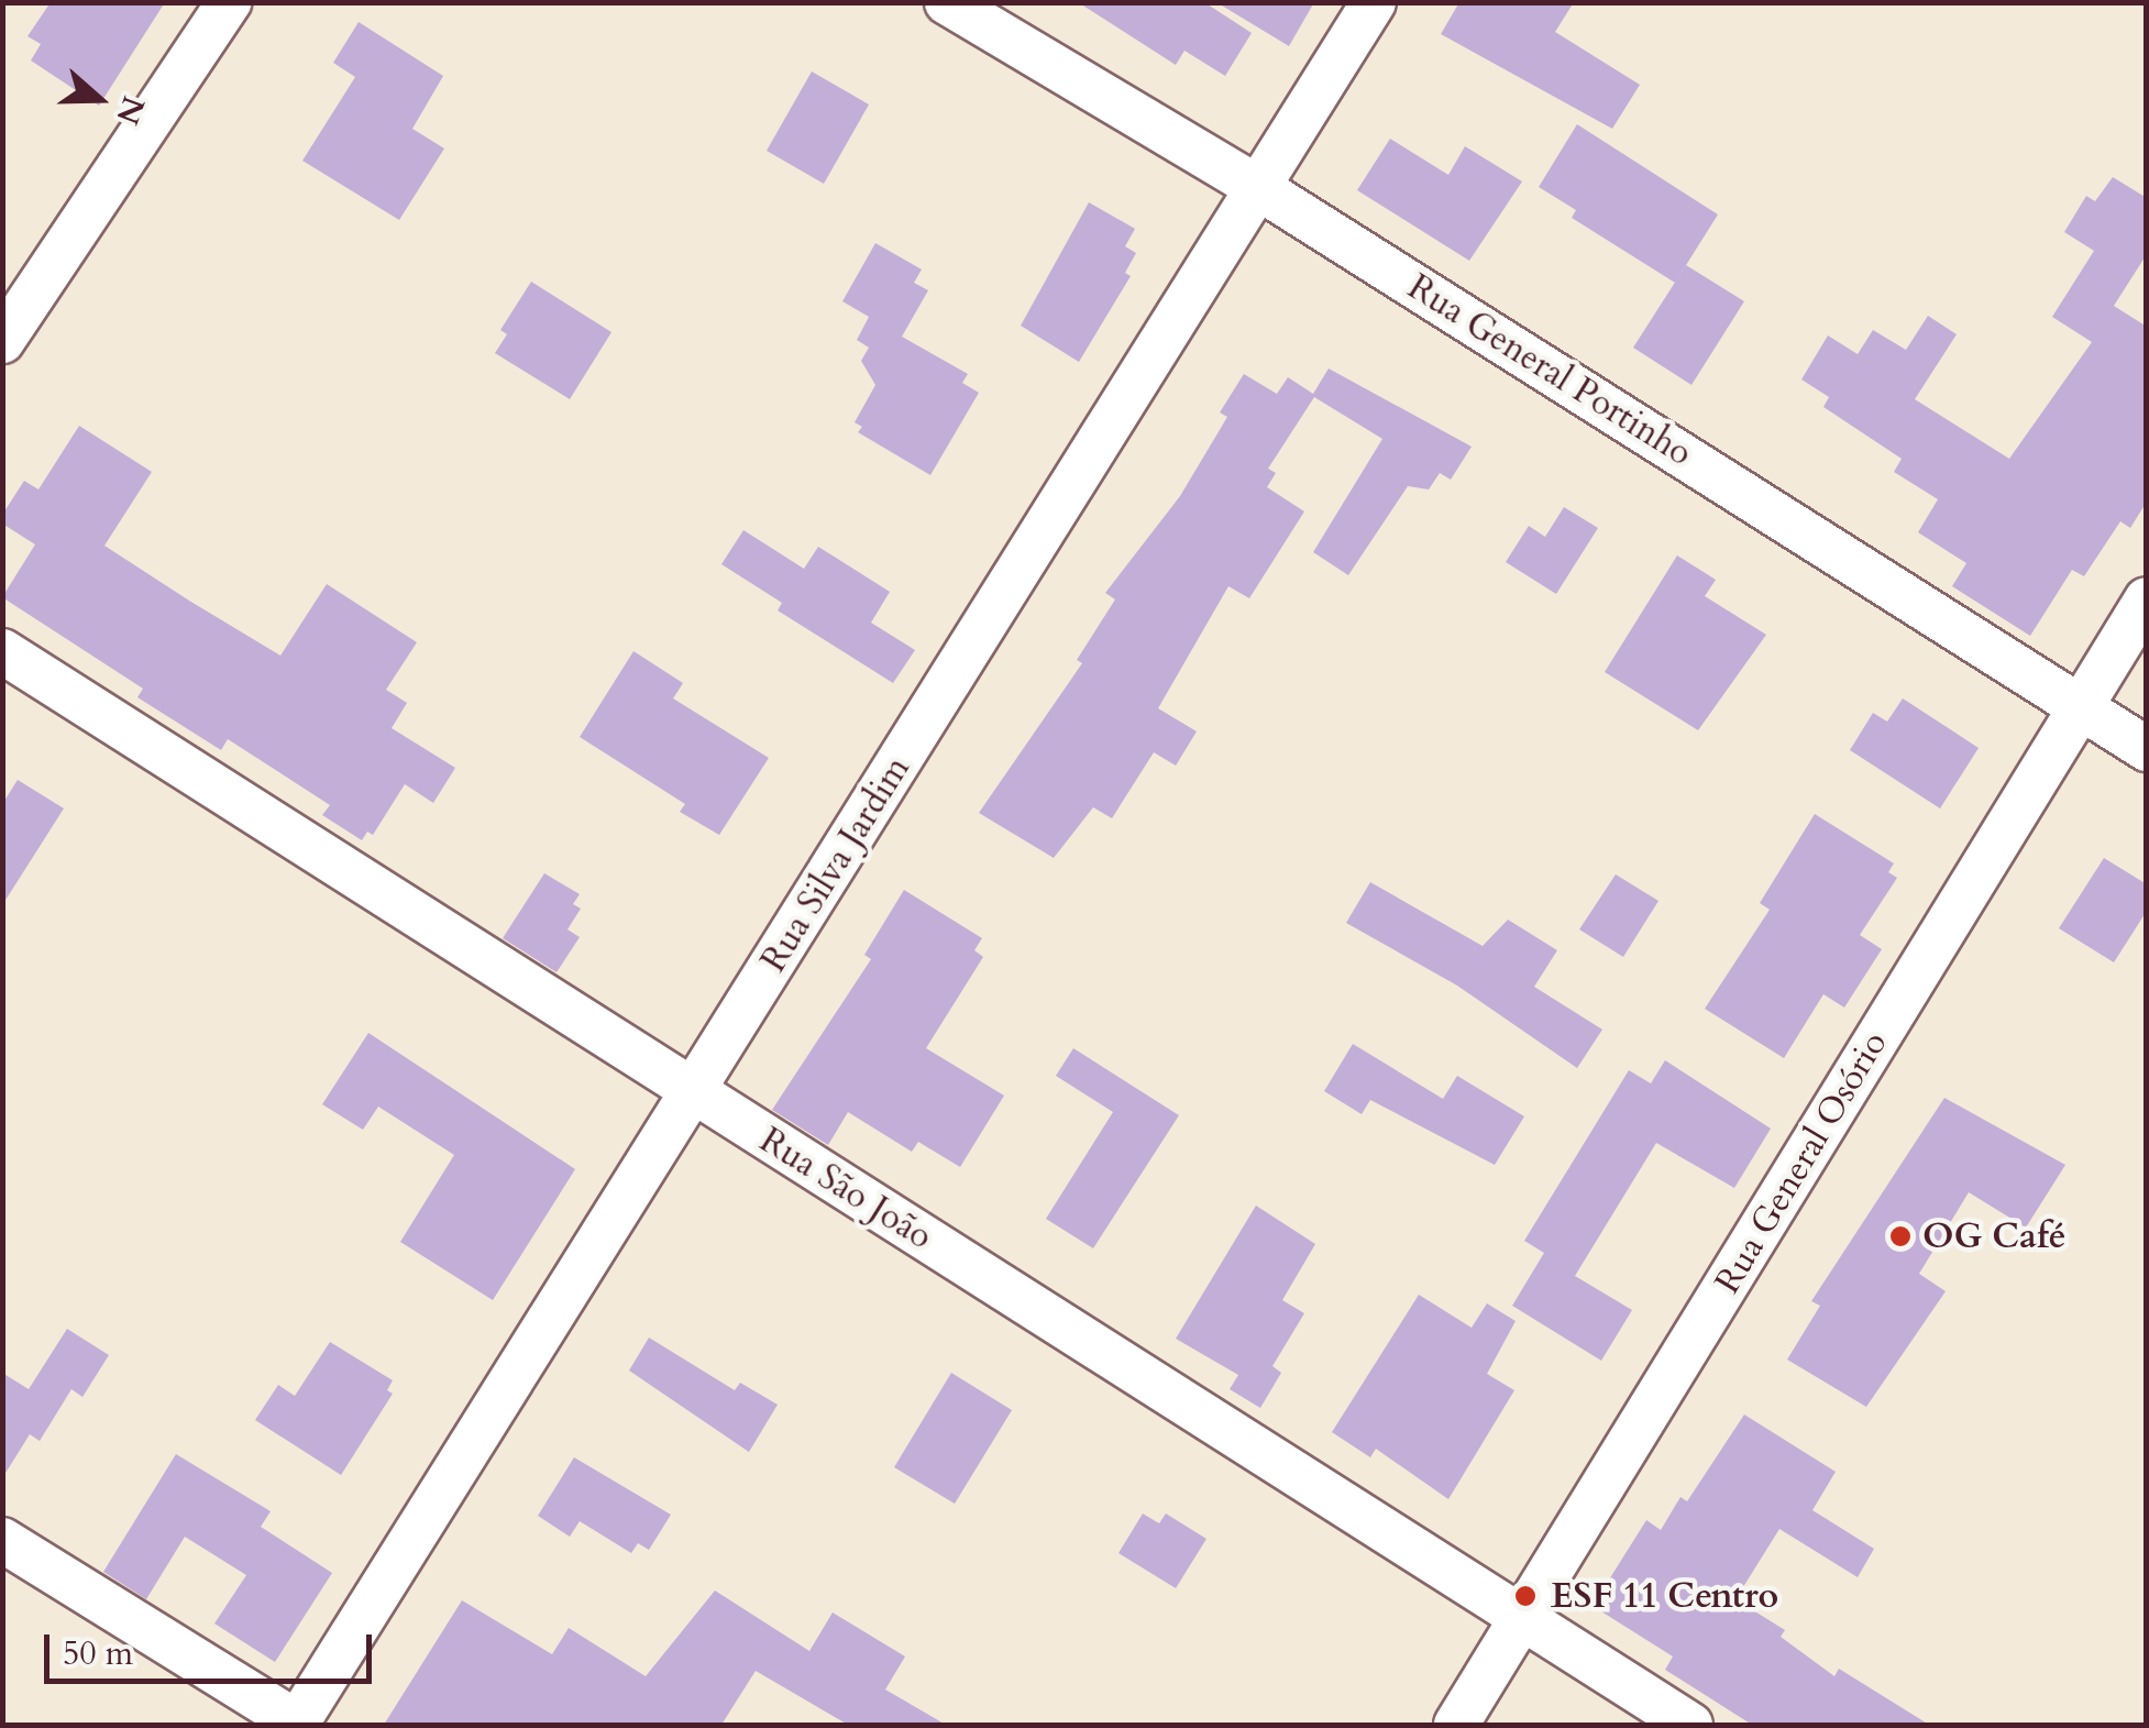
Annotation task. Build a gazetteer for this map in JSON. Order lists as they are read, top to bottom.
{
  "streets": {
    "street": [
      "Rua General Portinho",
      "Rua Silva Jardim",
      "Rua General Osório",
      "Rua São João"
    ]
  },
  "crossings": [
    ["Rua General Portinho", "Rua Silva Jardim"],
    ["Rua General Portinho", "Rua General Osório"],
    ["Rua Silva Jardim", "Rua São João"],
    ["Rua General Osório", "Rua São João"]
  ],
  "places": ["OG Café", "ESF 11 Centro"],
  "scale_bar": "50 m",
  "north": "right"
}
